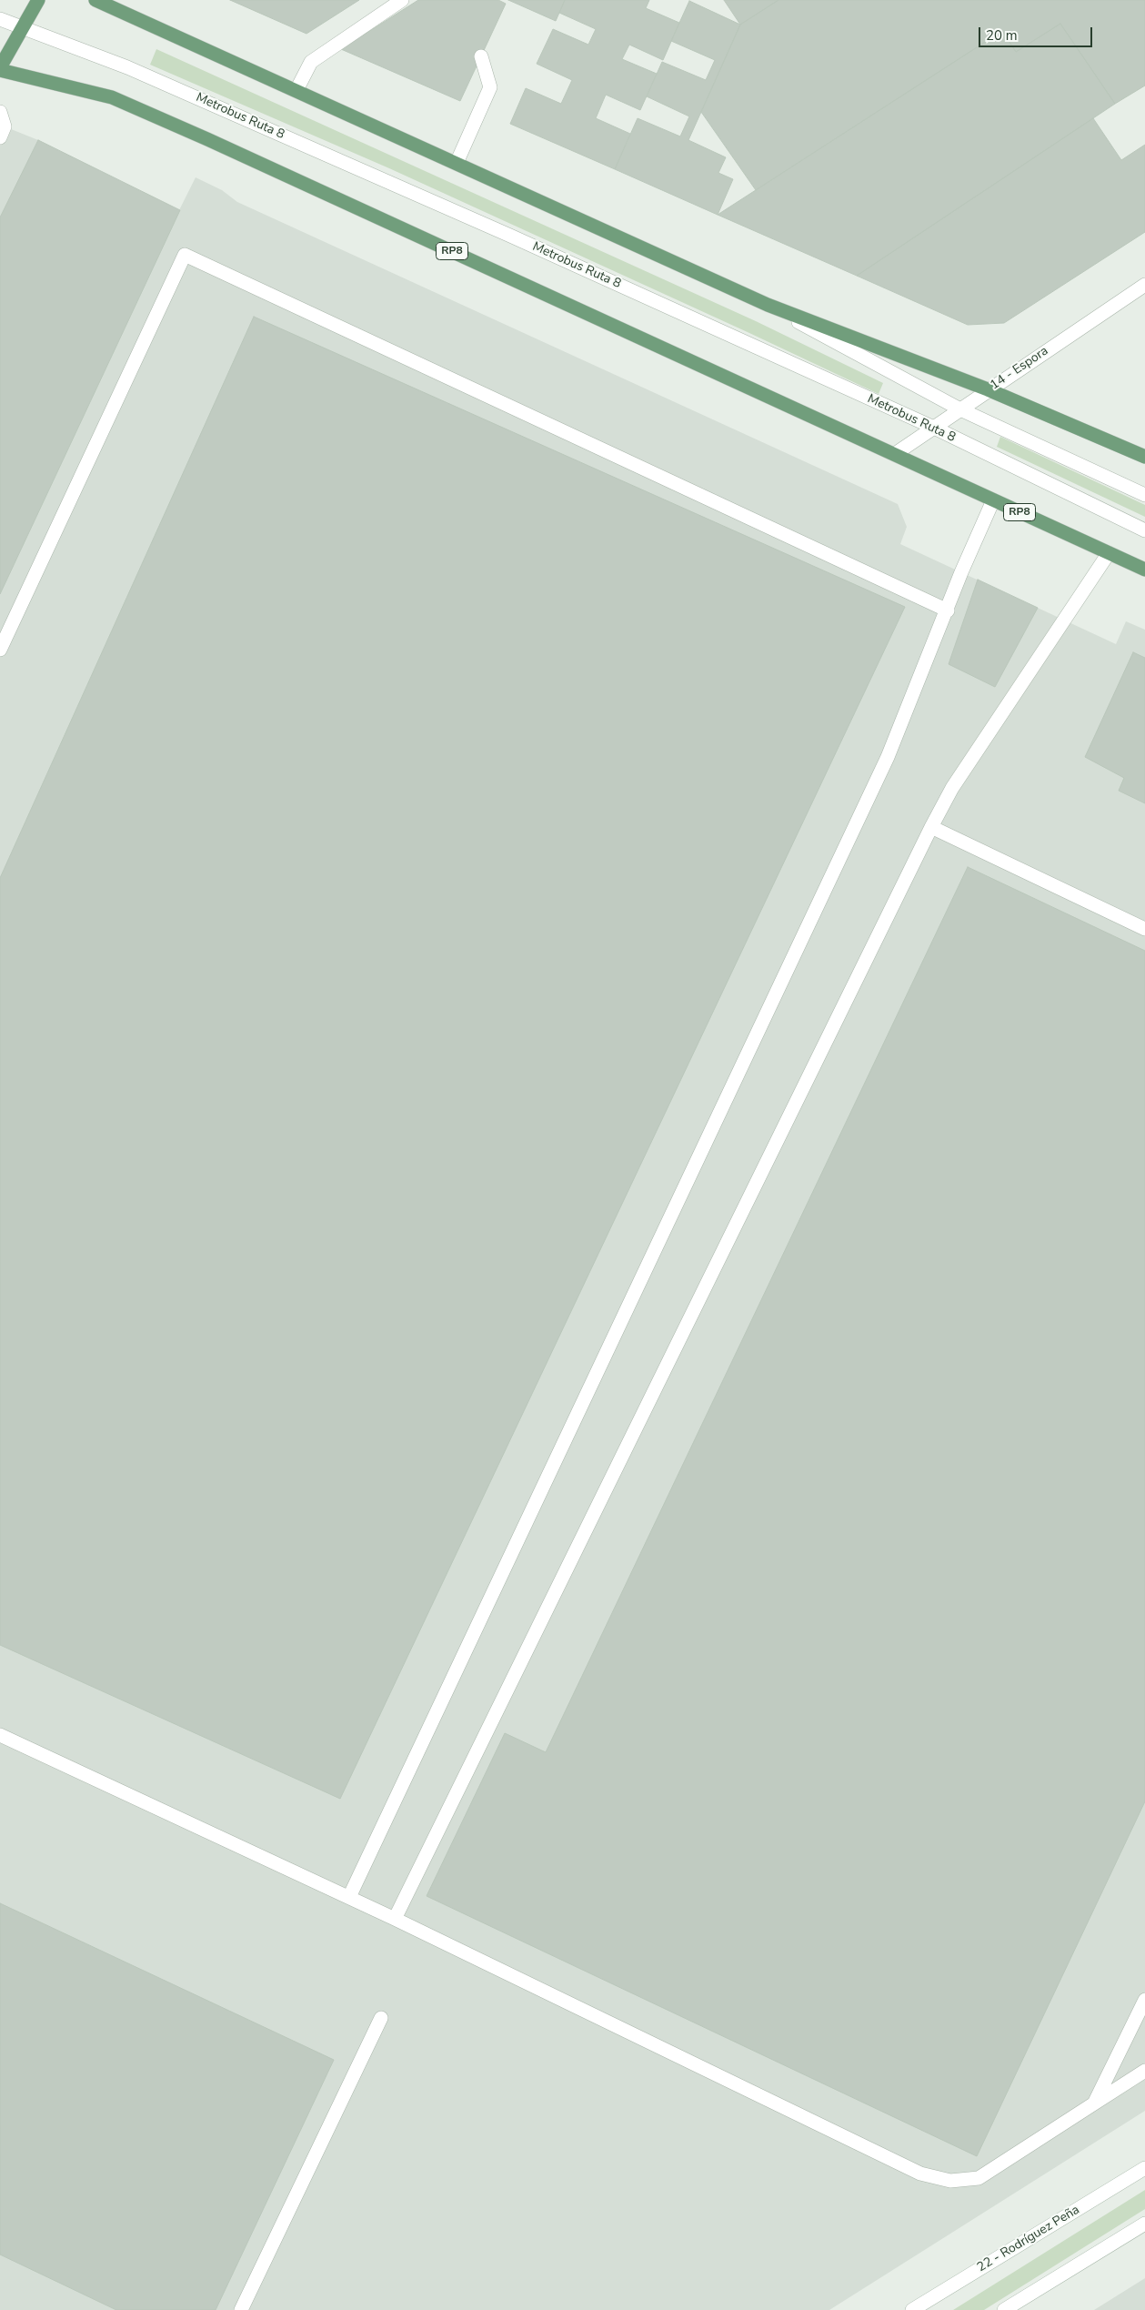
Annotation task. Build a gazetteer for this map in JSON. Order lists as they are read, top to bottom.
{
  "streets": {
    "main road": [
      "Metrobus Ruta 8",
      "RP8",
      "14 - Espora",
      "22 - Rodríguez Peña"
    ]
  },
  "crossings": [
    ["Metrobus Ruta 8", "RP8"],
    ["Metrobus Ruta 8", "14 - Espora"],
    ["RP8", "14 - Espora"]
  ],
  "scale_bar": "20 m"
}
